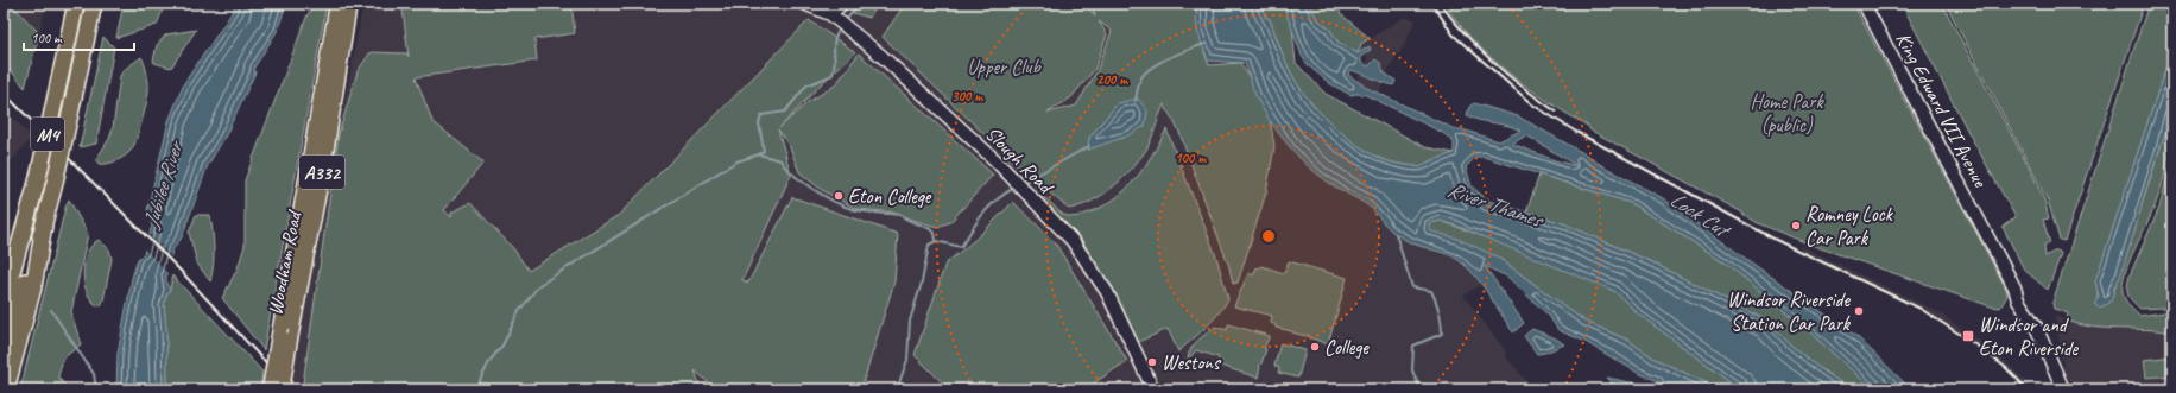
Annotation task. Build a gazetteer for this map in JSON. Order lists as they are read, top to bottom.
{
  "streets": {
    "highway": ["M4"],
    "main road": [
      "King Edward VII Avenue",
      "Slough Road",
      "A332",
      "Woodham Road"
    ]
  },
  "water": ["Jubilee River", "River Thames", "Lock Cut"],
  "parks": ["Upper Club", "Home Park (public)"],
  "places": {
    "other": [
      "Eton College",
      "Romney Lock Car Park",
      "Windsor Riverside Station Car Park",
      "College",
      "Westons"
    ],
    "transit": ["Windsor and Eton Riverside"]
  },
  "scale_bar": "100 m",
  "rings": ["200 m", "300 m", "100 m"]
}
